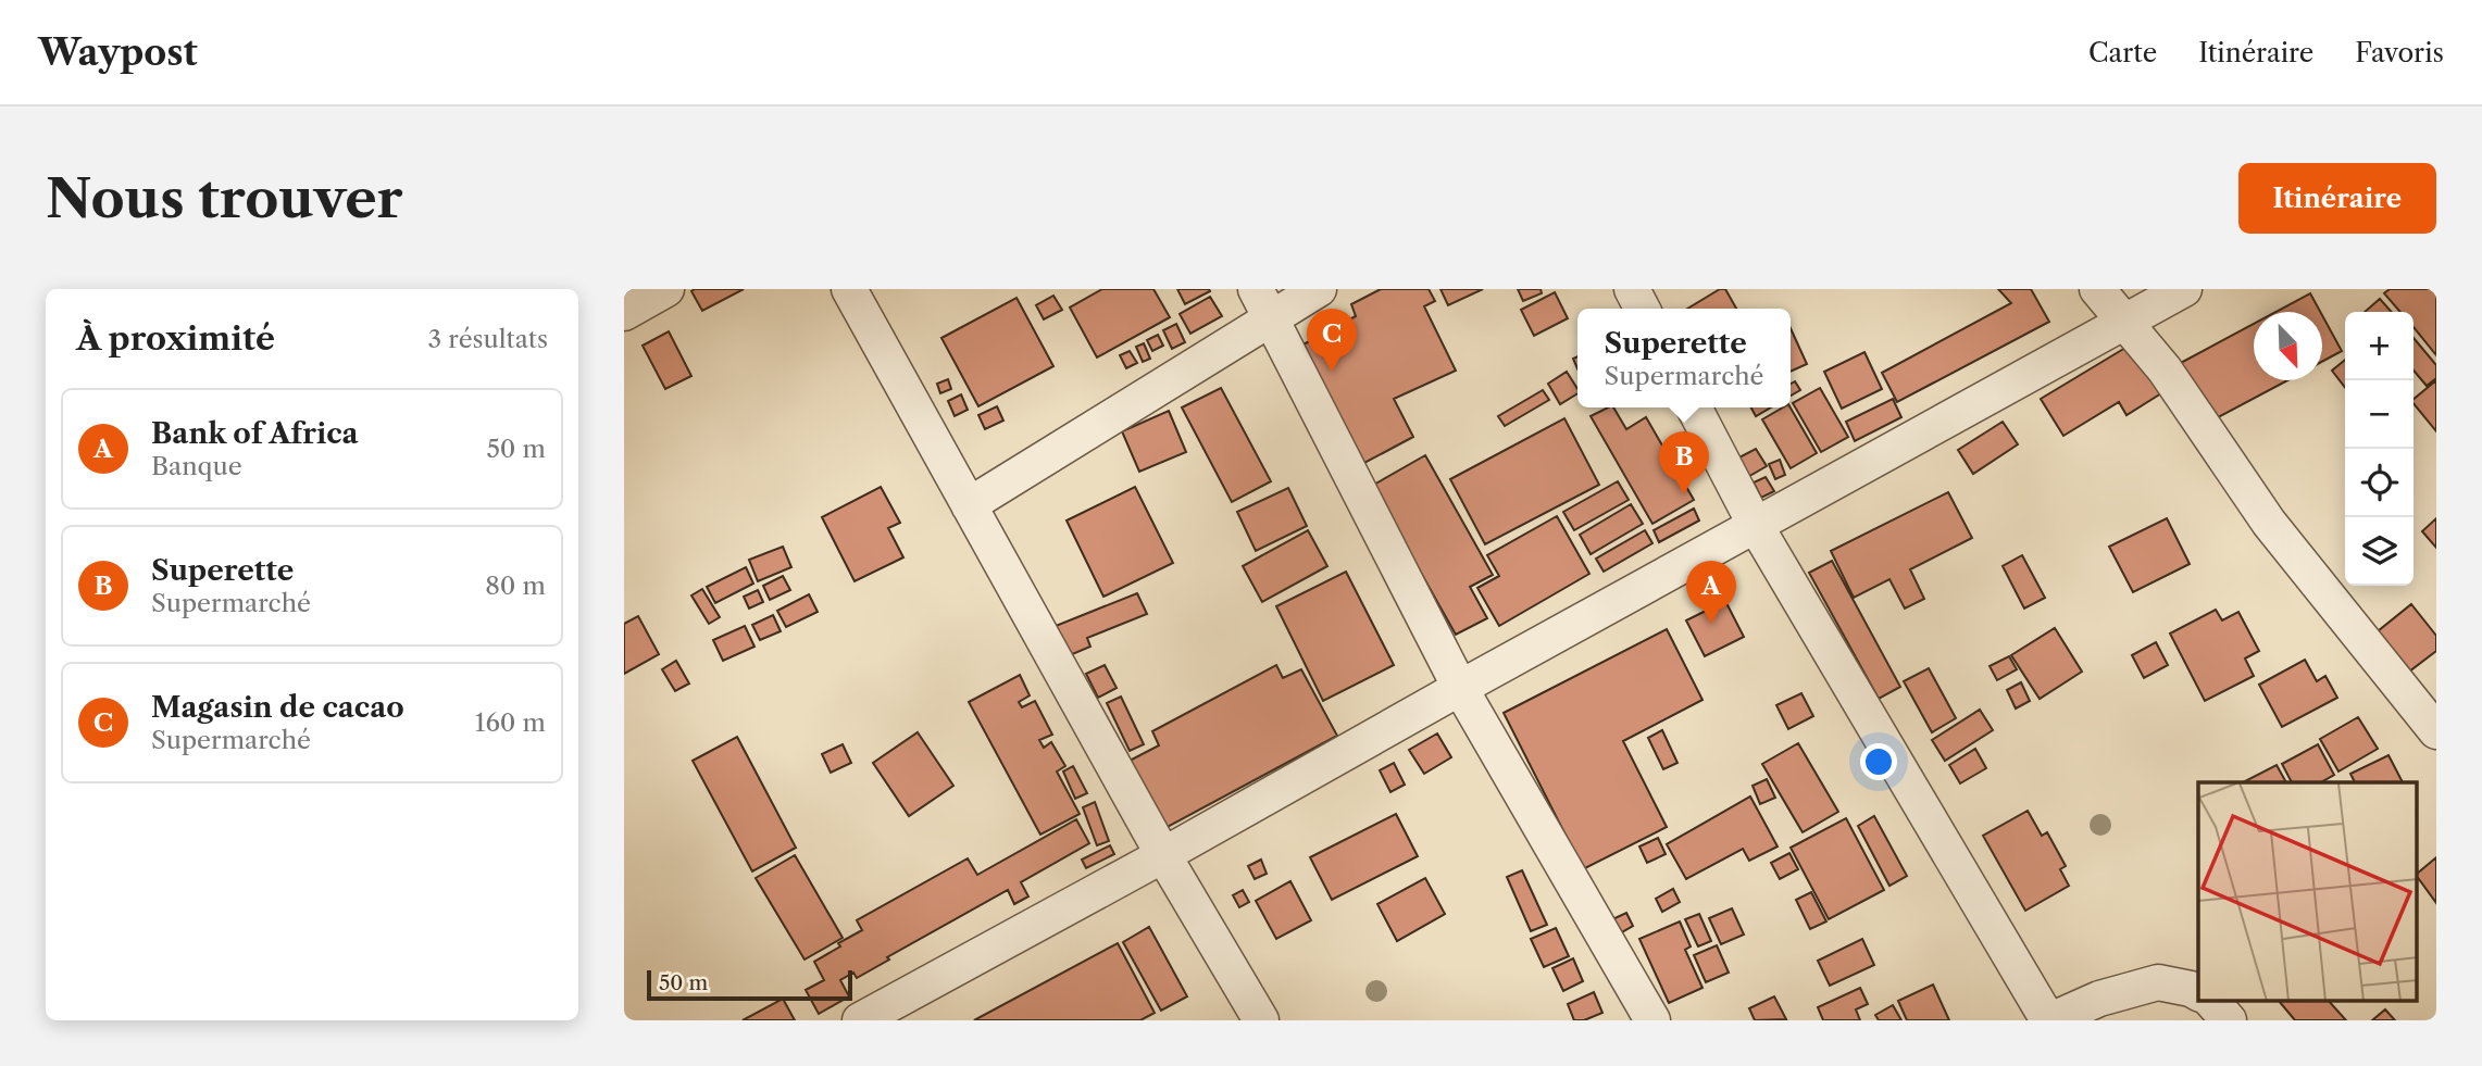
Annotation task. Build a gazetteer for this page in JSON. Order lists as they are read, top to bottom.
{
  "scale_bar": "50 m",
  "north": "bottom right",
  "page": {
    "header": "Waypost",
    "nav": ["Carte", "Itinéraire", "Favoris"],
    "buttons": "Itinéraire",
    "title": "Nous trouver",
    "heading": ["À proximité", "3 résultats"],
    "popup": ["Superette", "Supermarché"],
    "pins": ["C", "B", "A"],
    "map_buttons": ["+", "−"],
    "list": [
      {
        "mark": "A",
        "name": "Bank of Africa",
        "note": "Banque",
        "value": "50 m"
      },
      {
        "mark": "B",
        "name": "Superette",
        "note": "Supermarché",
        "value": "80 m"
      },
      {
        "mark": "C",
        "name": "Magasin de cacao",
        "note": "Supermarché",
        "value": "160 m"
      }
    ],
    "scale": "50 m"
  }
}
